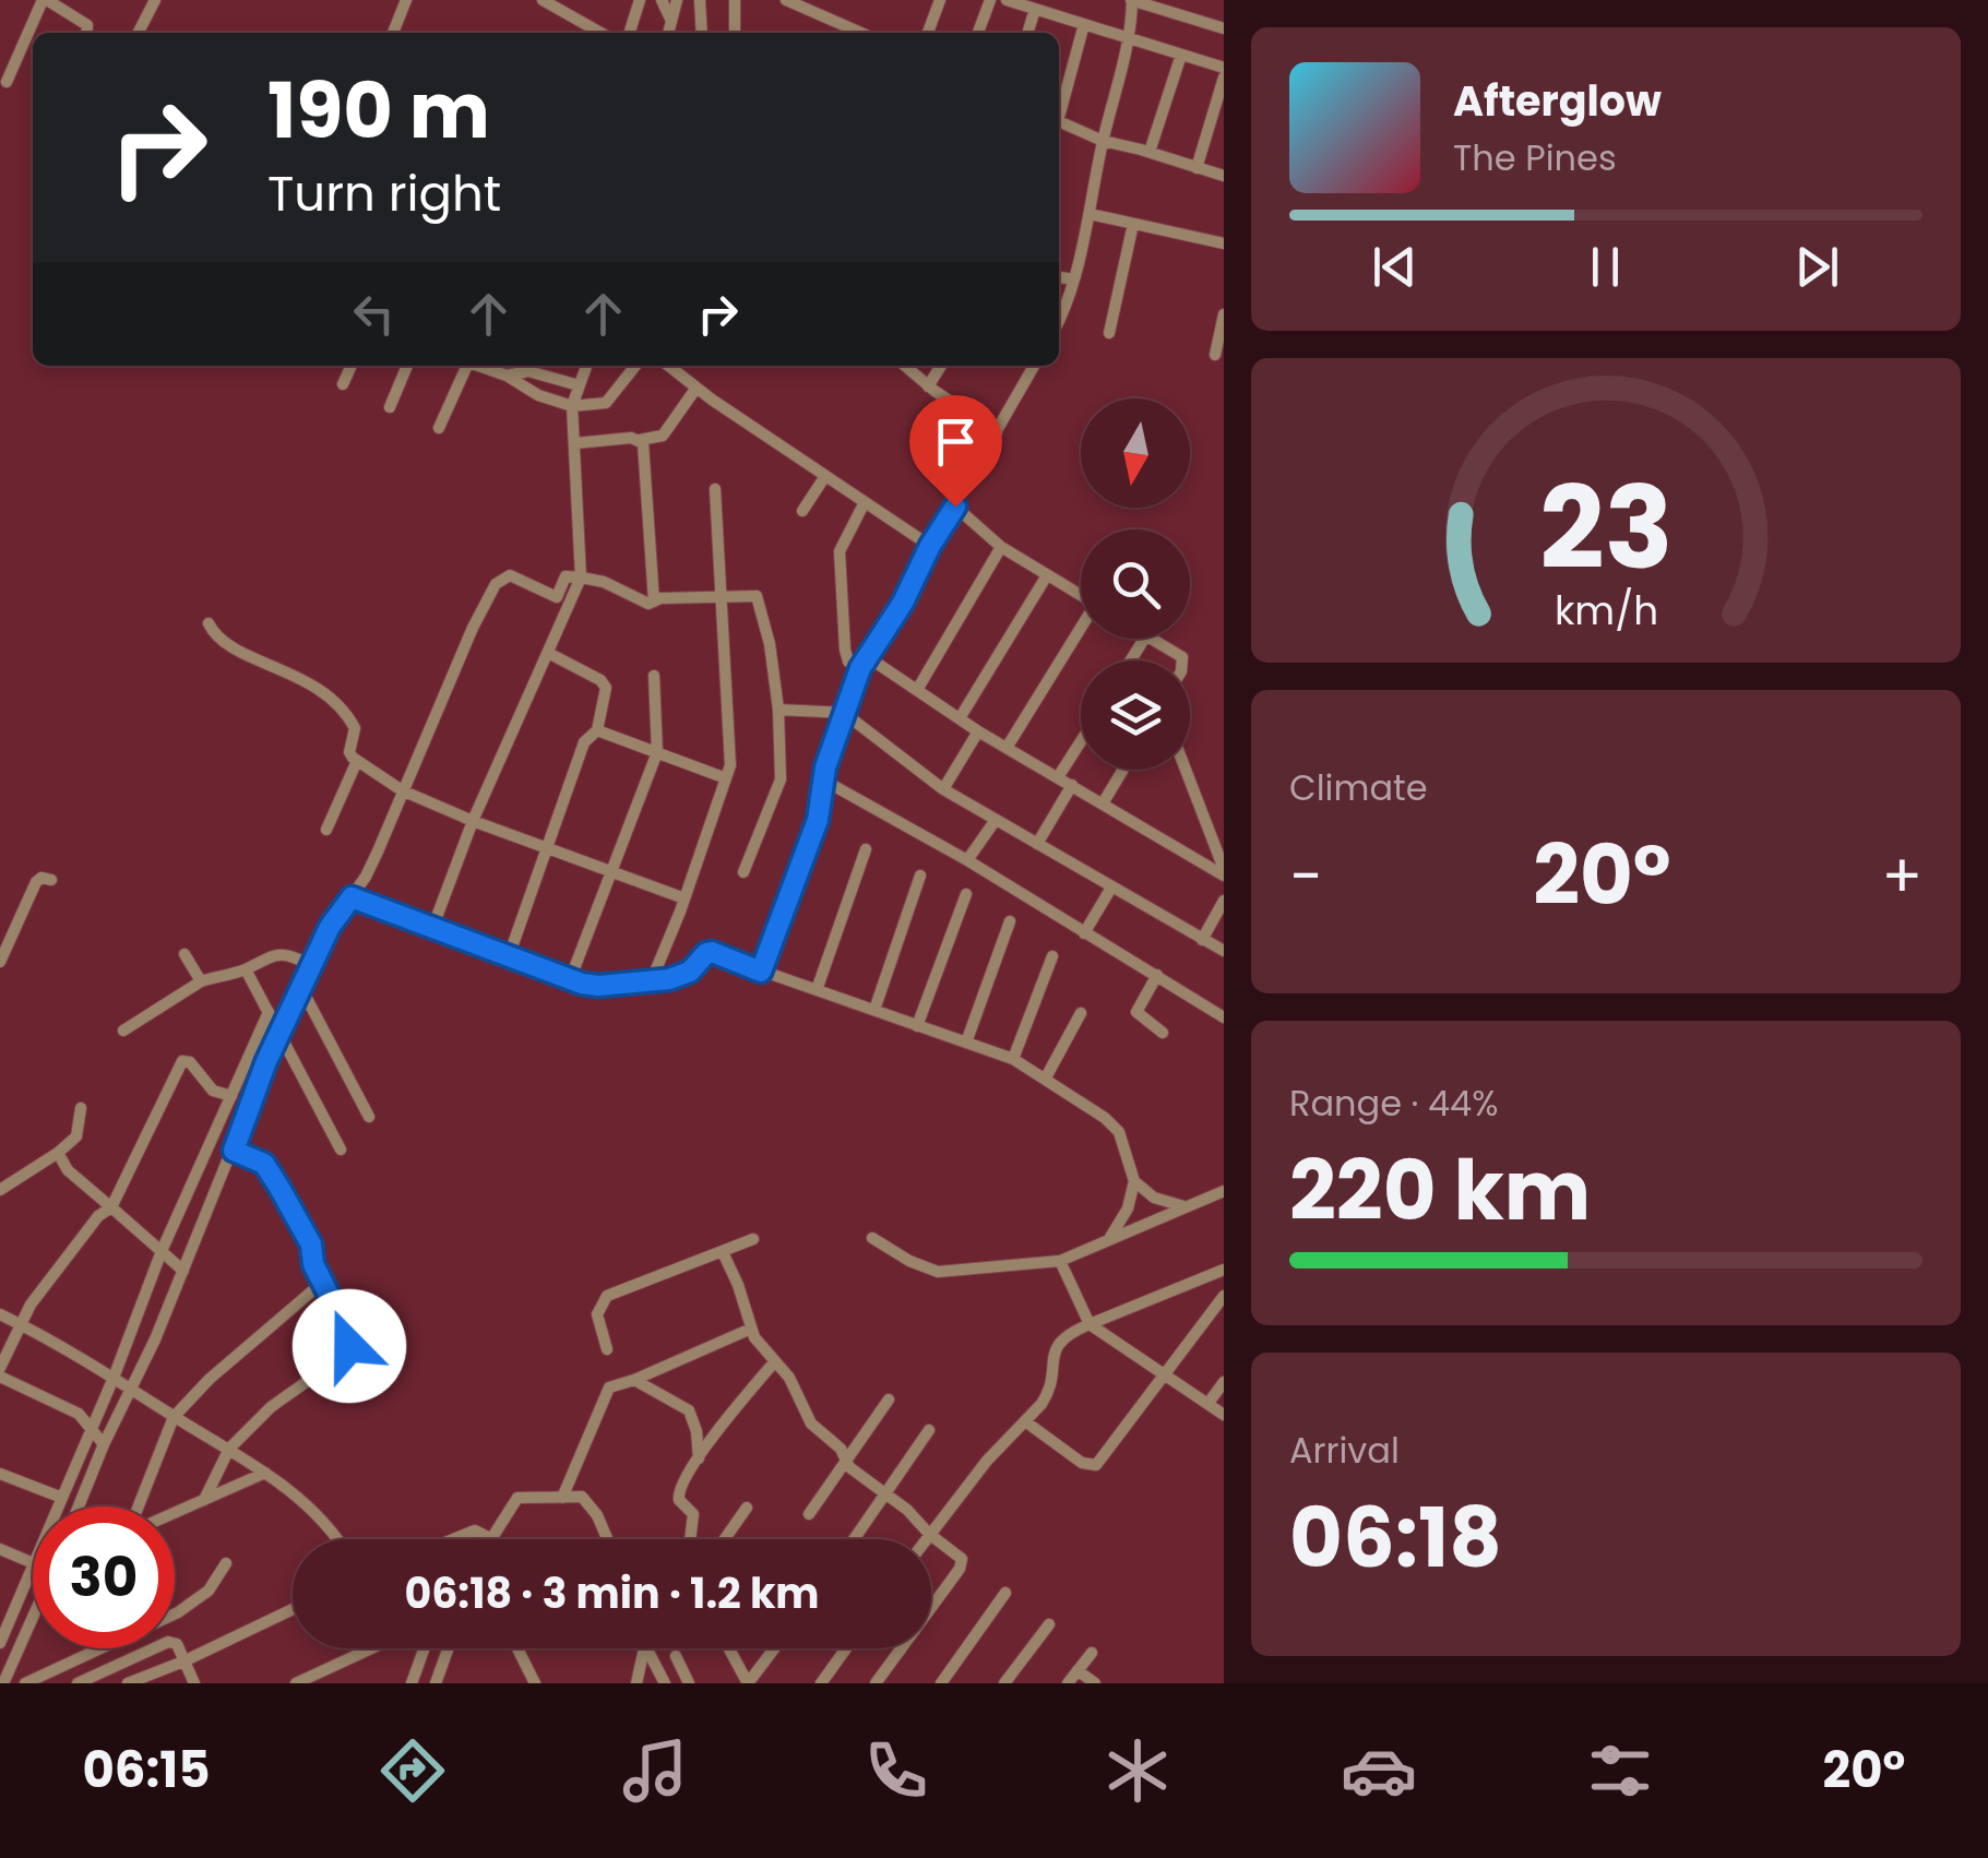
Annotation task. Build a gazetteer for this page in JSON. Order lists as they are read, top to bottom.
{
  "north": "bottom",
  "page": {
    "turn": ["190 m", "Turn right"],
    "song": ["Afterglow", "The Pines"],
    "tile": [
      "Climate",
      ["Range · 44%", "220 km"],
      ["Arrival", "06:18"]
    ],
    "heat": ["−", "20°", "+"],
    "limit": "30",
    "trip": "06:18 · 3 min · 1.2 km",
    "tabs": ["06:15", "20°"],
    "gauge": ["23", "km/h"]
  }
}
